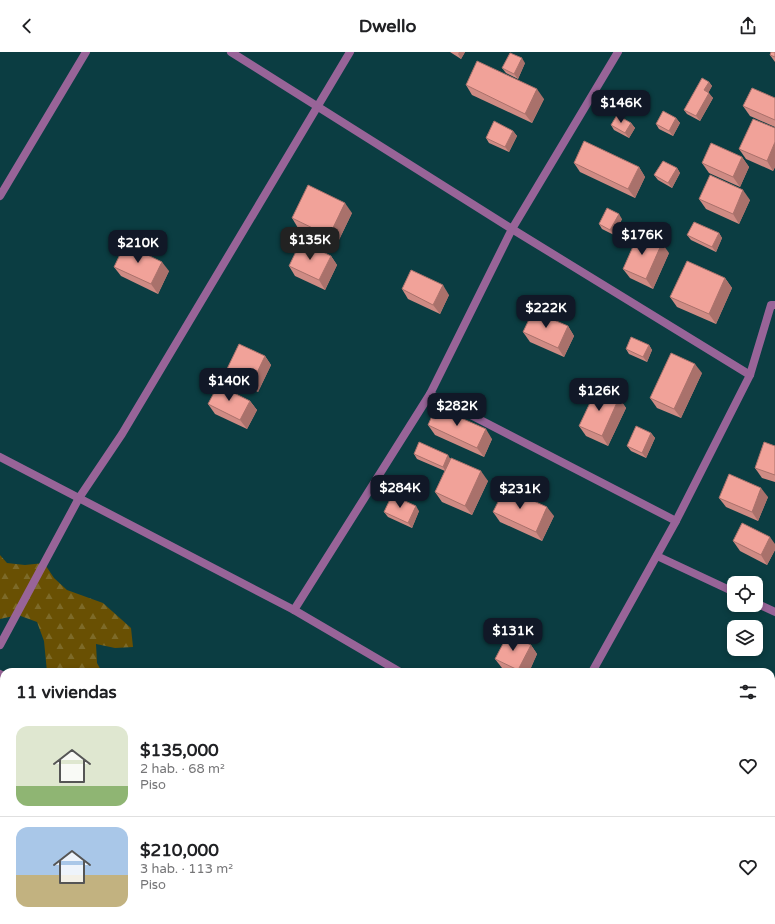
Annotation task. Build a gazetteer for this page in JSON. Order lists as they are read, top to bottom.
{
  "page": {
    "header": "Dwello",
    "price": [
      "$146K",
      "$176K",
      "$135K",
      "$210K",
      "$222K",
      "$140K",
      "$126K",
      "$282K",
      "$284K",
      "$231K",
      "$131K"
    ],
    "heading": "11 viviendas",
    "list": [
      {
        "name": "$135,000",
        "note": "2 hab. · 68 m² · Piso"
      },
      {
        "name": "$210,000",
        "note": "3 hab. · 113 m² · Piso"
      }
    ]
  }
}
